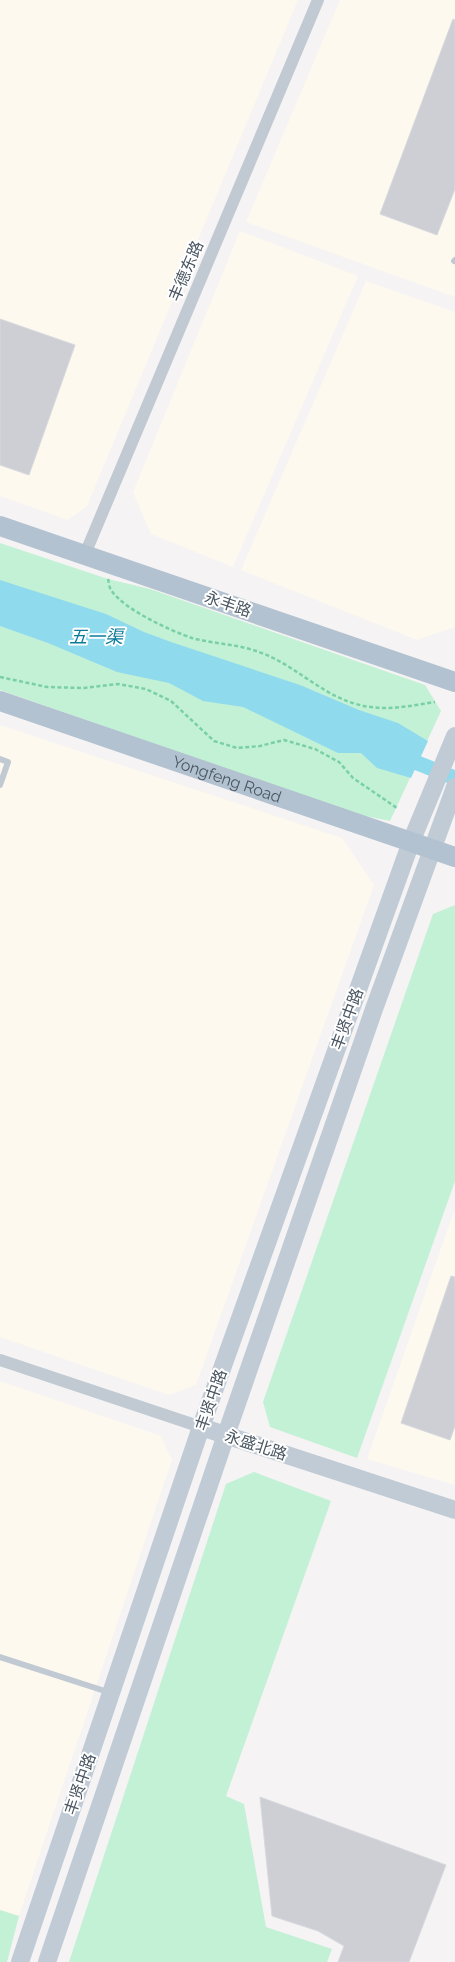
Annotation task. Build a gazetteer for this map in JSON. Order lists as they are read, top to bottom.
{
  "streets": {
    "main road": ["永丰路", "Yongfeng Road"],
    "street": ["丰德东路", "丰贤中路", "永盛北路"]
  },
  "crossings": [
    ["丰德东路", "永丰路"],
    ["Yongfeng Road", "丰贤中路"],
    ["丰贤中路", "永盛北路"]
  ],
  "water": ["五一渠"]
}
